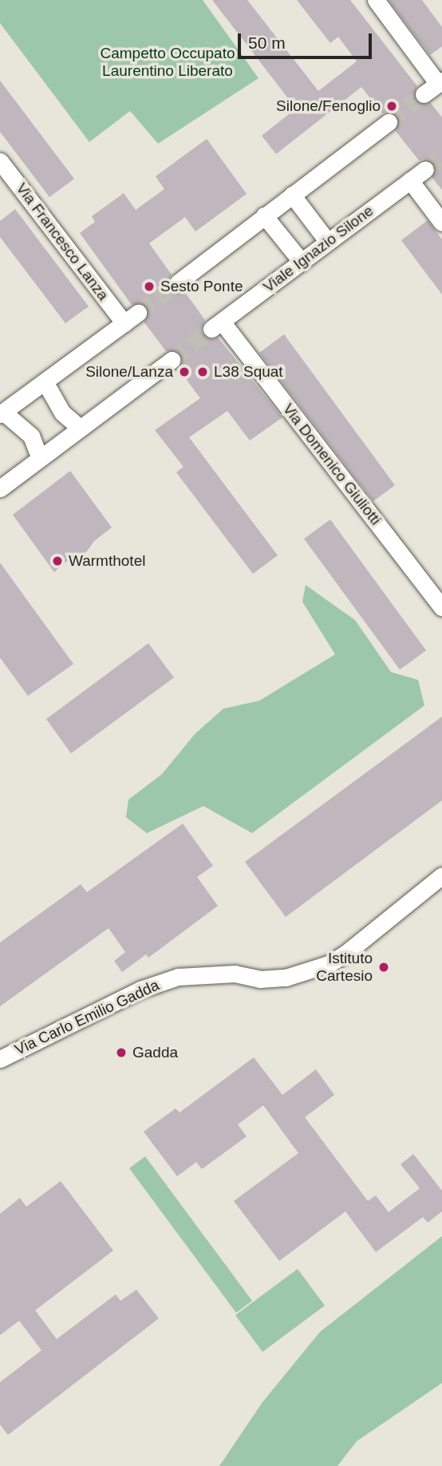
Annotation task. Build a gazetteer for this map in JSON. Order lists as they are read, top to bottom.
{
  "streets": {
    "street": [
      "Via Francesco Lanza",
      "Viale Ignazio Silone",
      "Via Domenico Giuliotti",
      "Via Carlo Emilio Gadda"
    ]
  },
  "crossings": [
    ["Viale Ignazio Silone", "Via Domenico Giuliotti"]
  ],
  "parks": ["Campetto Occupato Laurentino Liberato"],
  "places": [
    "Silone/Fenoglio",
    "Sesto Ponte",
    "Silone/Lanza",
    "L38 Squat",
    "Warmthotel",
    "Istituto Cartesio",
    "Gadda"
  ],
  "scale_bar": "50 m"
}
